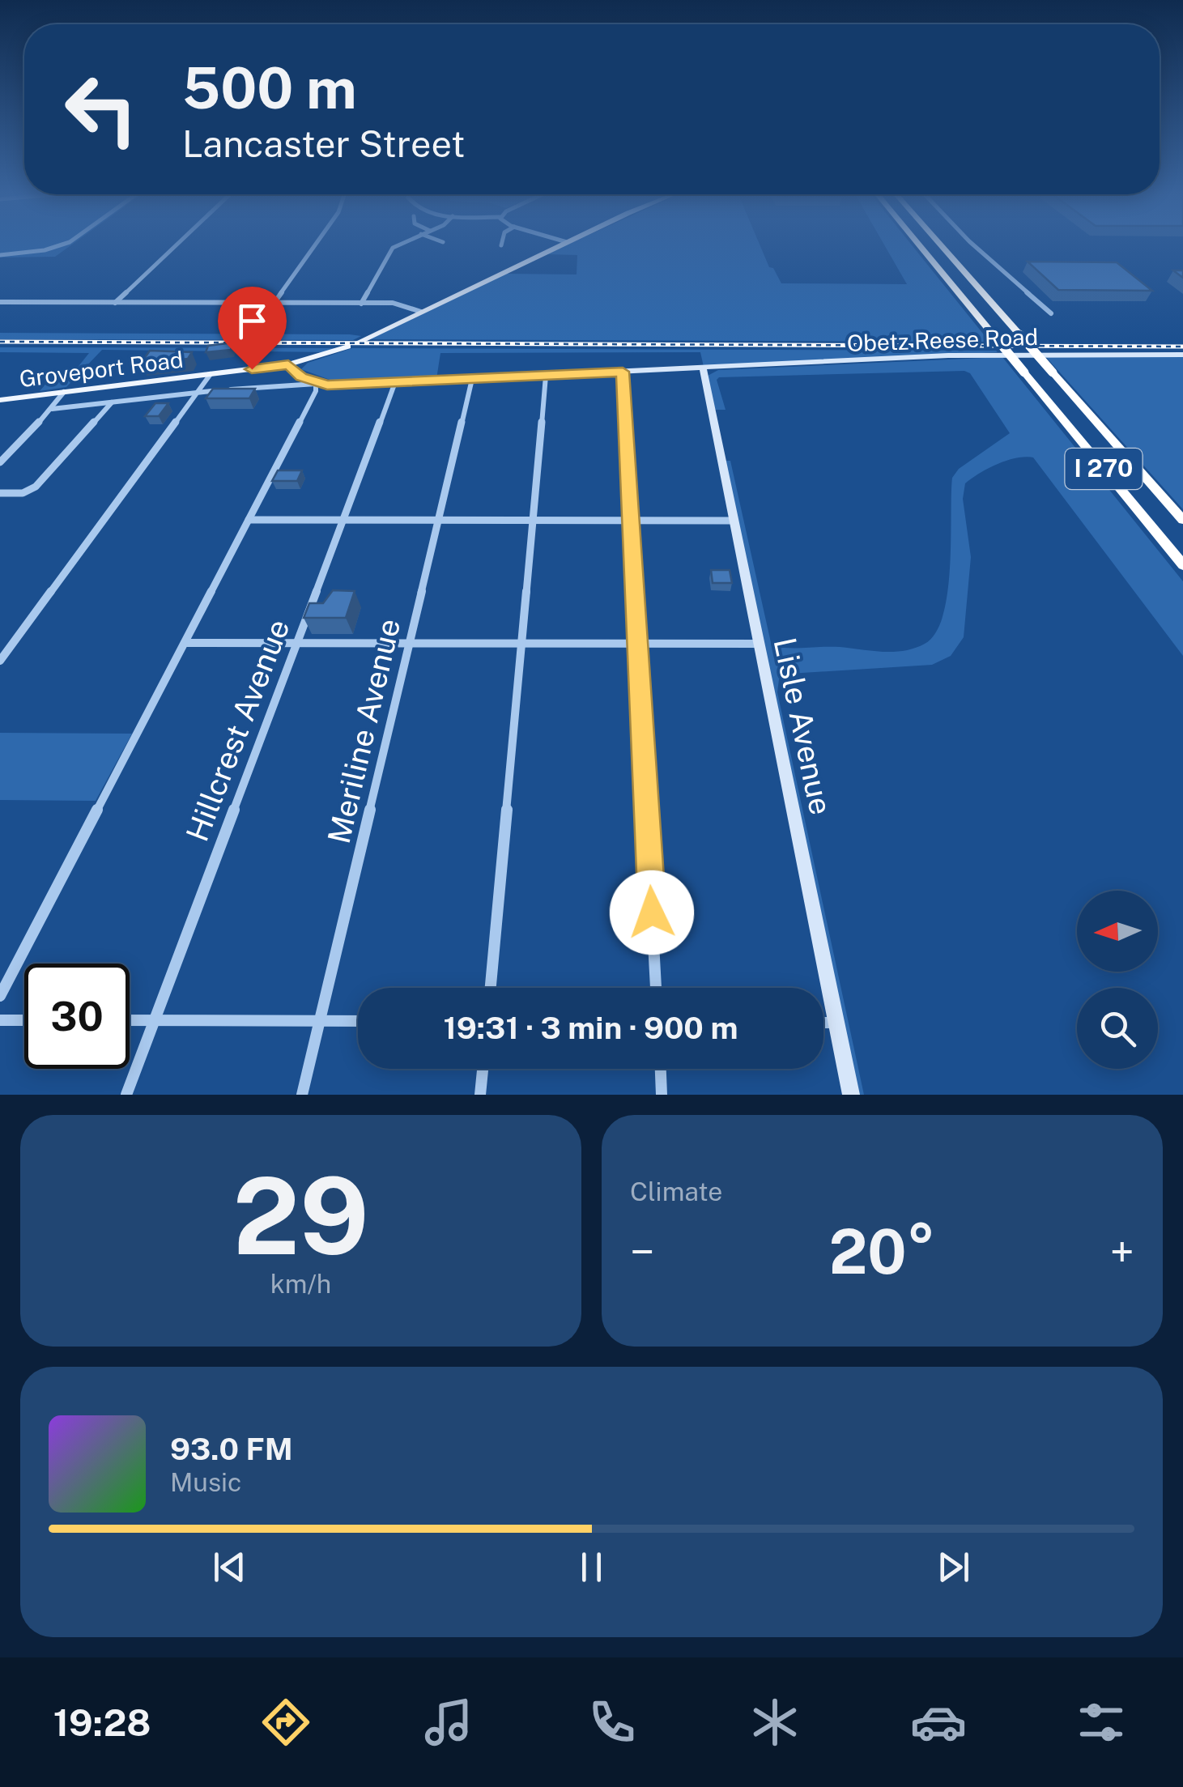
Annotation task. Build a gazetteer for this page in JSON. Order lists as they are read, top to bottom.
{
  "streets": {
    "highway": ["I 270"],
    "main road": ["Groveport Road"],
    "street": [
      "Obetz Reese Road",
      "Lisle Avenue",
      "Hillcrest Avenue",
      "Meriline Avenue"
    ]
  },
  "crossings": [
    ["Obetz Reese Road", "Lisle Avenue"],
    ["Obetz Reese Road", "Hillcrest Avenue"],
    ["Obetz Reese Road", "Meriline Avenue"]
  ],
  "north": "left",
  "page": {
    "turn": ["500 m", "Lancaster Street"],
    "limit": "30",
    "trip": "19:31 · 3 min · 900 m",
    "tile": [
      ["29", "km/h"],
      "Climate"
    ],
    "heat": ["−", "20°", "+"],
    "song": ["93.0 FM", "Music"],
    "tabs": "19:28"
  }
}
